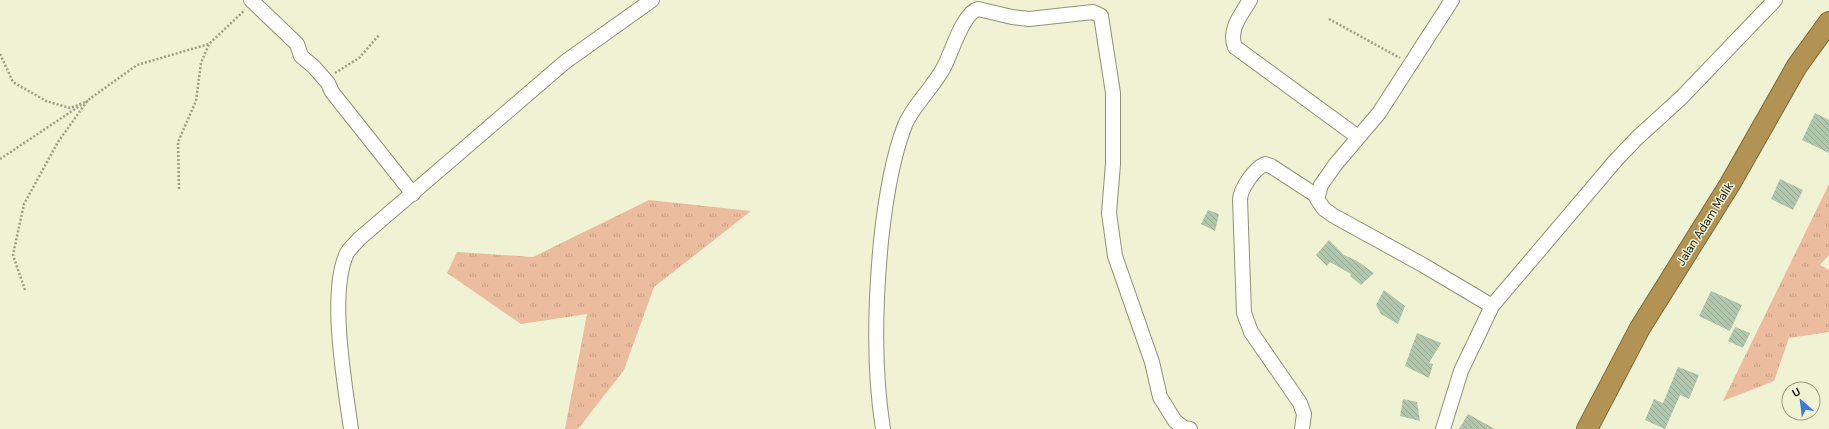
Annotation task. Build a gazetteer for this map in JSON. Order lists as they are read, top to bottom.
{
  "streets": {
    "highway": ["Jalan Adam Malik"]
  },
  "north": "top left"
}
